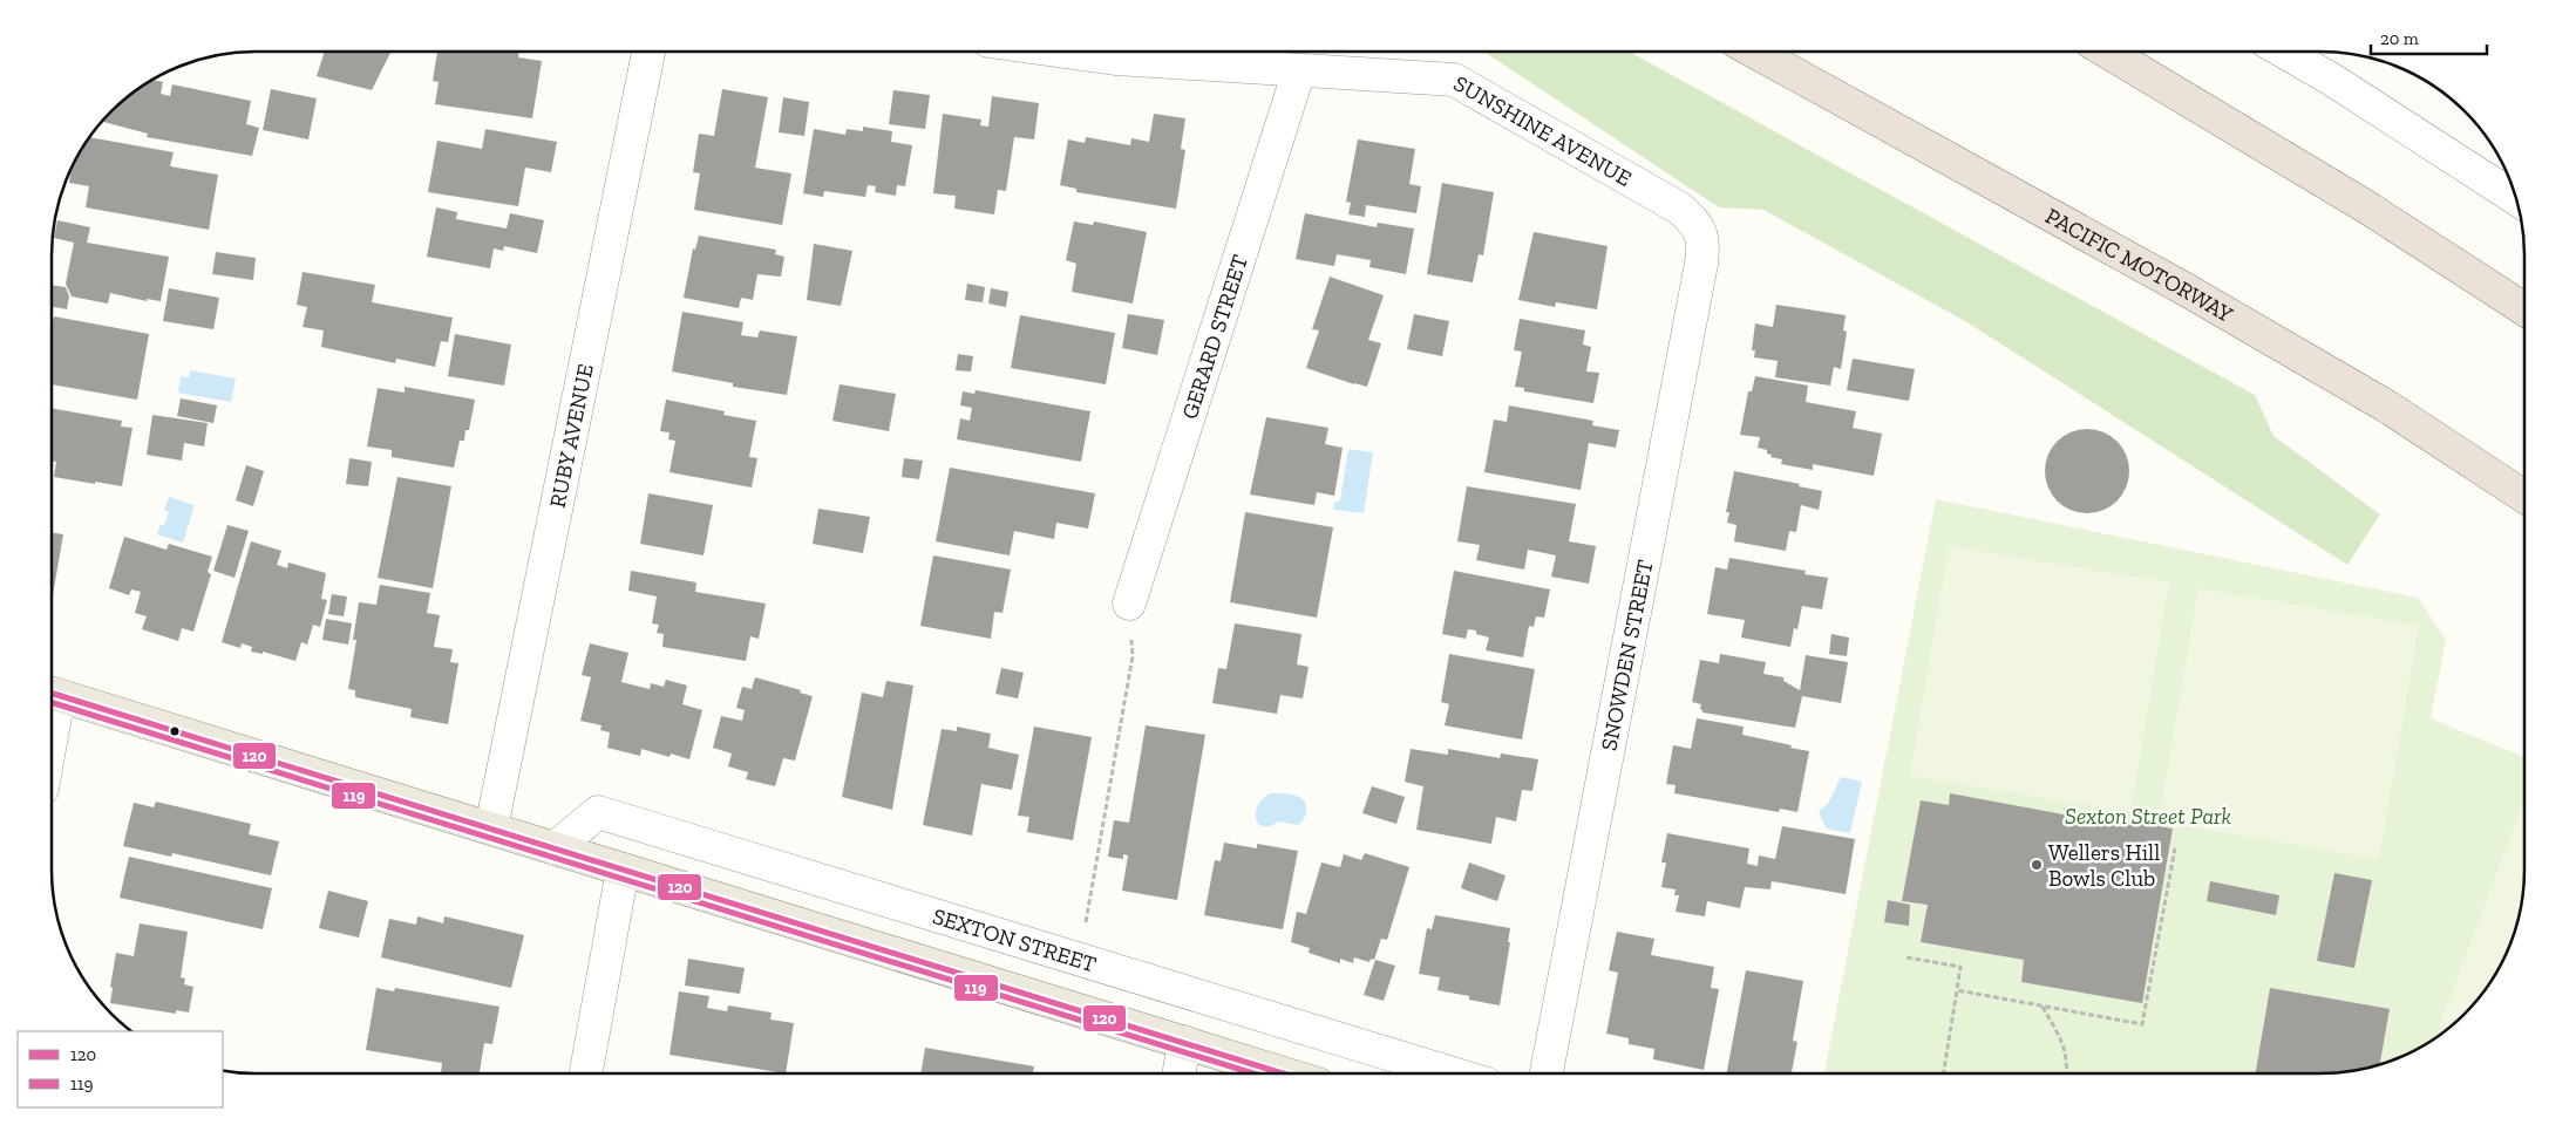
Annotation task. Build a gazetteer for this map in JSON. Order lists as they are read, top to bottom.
{
  "streets": {
    "highway": ["PACIFIC MOTORWAY"],
    "street": [
      "SUNSHINE AVENUE",
      "GERARD STREET",
      "RUBY AVENUE",
      "SNOWDEN STREET",
      "SEXTON STREET"
    ]
  },
  "crossings": [
    ["SUNSHINE AVENUE", "GERARD STREET"],
    ["SUNSHINE AVENUE", "SNOWDEN STREET"]
  ],
  "parks": ["Sexton Street Park"],
  "places": ["Wellers Hill Bowls Club"],
  "lines": ["transit line 120", "transit line 119"],
  "legend": ["120", "119"],
  "scale_bar": "20 m"
}
